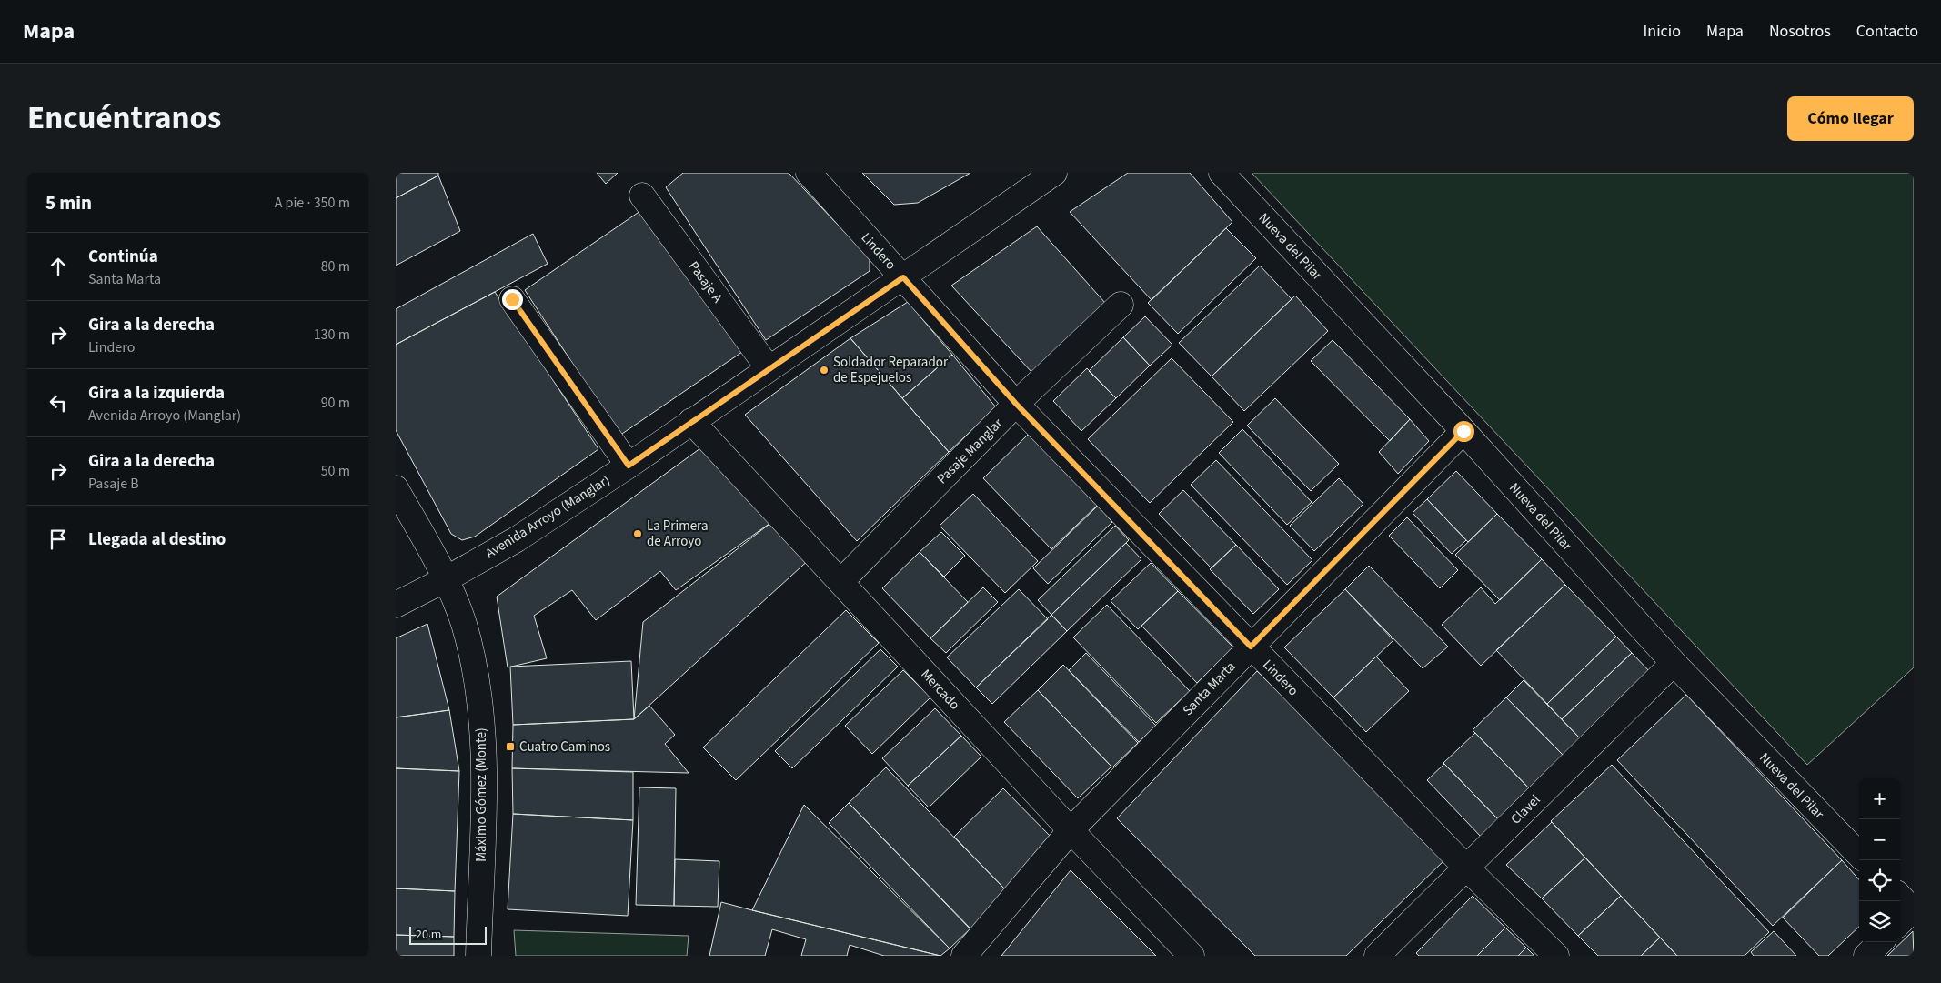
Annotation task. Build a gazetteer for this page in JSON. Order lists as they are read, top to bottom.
{
  "streets": {
    "street": [
      "Nueva del Pilar",
      "Lindero",
      "Pasaje A",
      "Pasaje Manglar",
      "Avenida Arroyo (Manglar)",
      "Santa Marta",
      "Mercado",
      "Máximo Gómez (Monte)",
      "Clavel"
    ]
  },
  "crossings": [
    ["Nueva del Pilar", "Santa Marta"],
    ["Nueva del Pilar", "Clavel"],
    ["Lindero", "Pasaje Manglar"],
    ["Lindero", "Avenida Arroyo (Manglar)"],
    ["Lindero", "Santa Marta"],
    ["Lindero", "Clavel"],
    ["Pasaje A", "Avenida Arroyo (Manglar)"],
    ["Pasaje Manglar", "Mercado"],
    ["Avenida Arroyo (Manglar)", "Mercado"],
    ["Avenida Arroyo (Manglar)", "Máximo Gómez (Monte)"],
    ["Santa Marta", "Mercado"]
  ],
  "places": {
    "other": ["Soldador Reparador de Espejuelos", "La Primera de Arroyo"],
    "transit": ["Cuatro Caminos"]
  },
  "scale_bar": "20 m",
  "page": {
    "header": "Mapa",
    "nav": [
      "Inicio",
      "Mapa",
      "Nosotros",
      "Contacto"
    ],
    "title": "Encuéntranos",
    "buttons": "Cómo llegar",
    "heading": ["5 min", "A pie · 350 m"],
    "list": [
      ["Continúa", "Santa Marta", "80 m"],
      ["Gira a la derecha", "Lindero", "130 m"],
      ["Gira a la izquierda", "Avenida Arroyo (Manglar)", "90 m"],
      ["Gira a la derecha", "Pasaje B", "50 m"],
      "Llegada al destino"
    ],
    "map_buttons": ["+", "−"],
    "scale": "20 m"
  }
}
